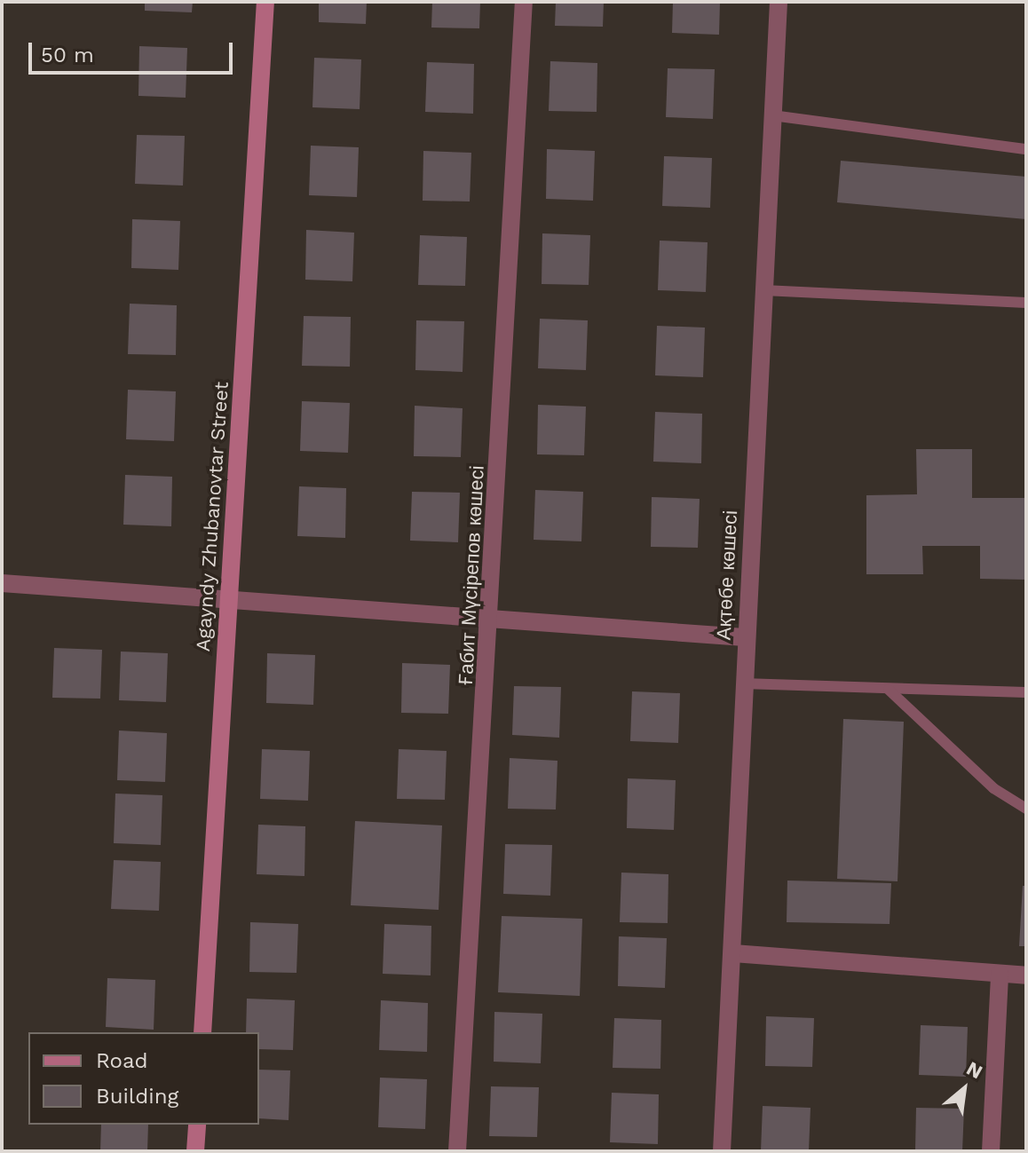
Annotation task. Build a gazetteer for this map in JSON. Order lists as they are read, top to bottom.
{
  "streets": {
    "street": ["Agayndy Zhubanovtar Street", "Ғабит Мүсірепов көшесі", "Ақтөбе көшесі"]
  },
  "legend": ["Road", "Building"],
  "scale_bar": "50 m",
  "north": "top right"
}
